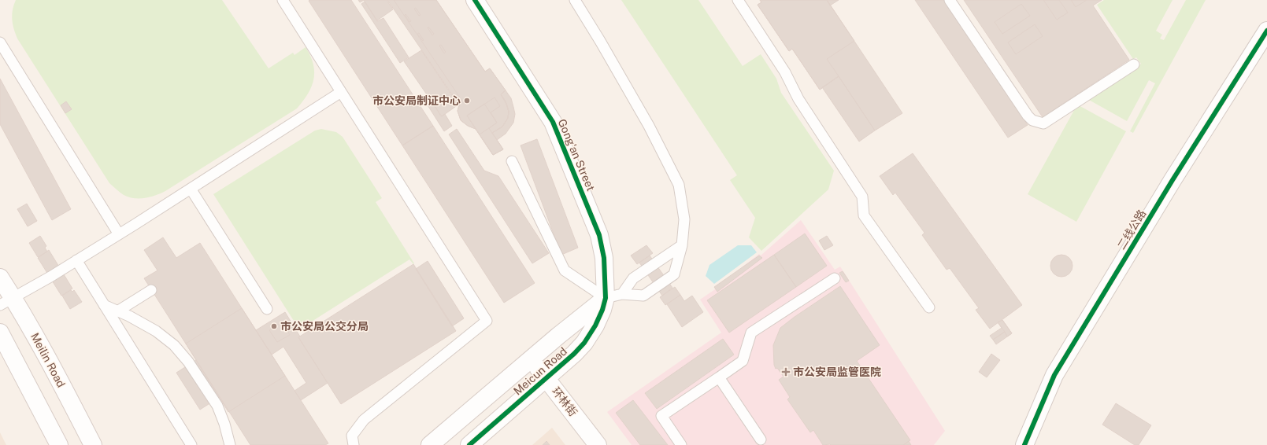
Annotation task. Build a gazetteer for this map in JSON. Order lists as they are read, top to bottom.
{
  "streets": {
    "street": [
      "Gong'an Street",
      "二线公路",
      "Meilin Road",
      "Meicun Road",
      "环林街"
    ]
  },
  "crossings": [
    ["Gong'an Street", "Meicun Road"],
    ["Meicun Road", "环林街"]
  ],
  "places": {
    "other": ["市公安局制证中心", "市公安局公交分局"],
    "health": ["市公安局监管医院"]
  }
}
